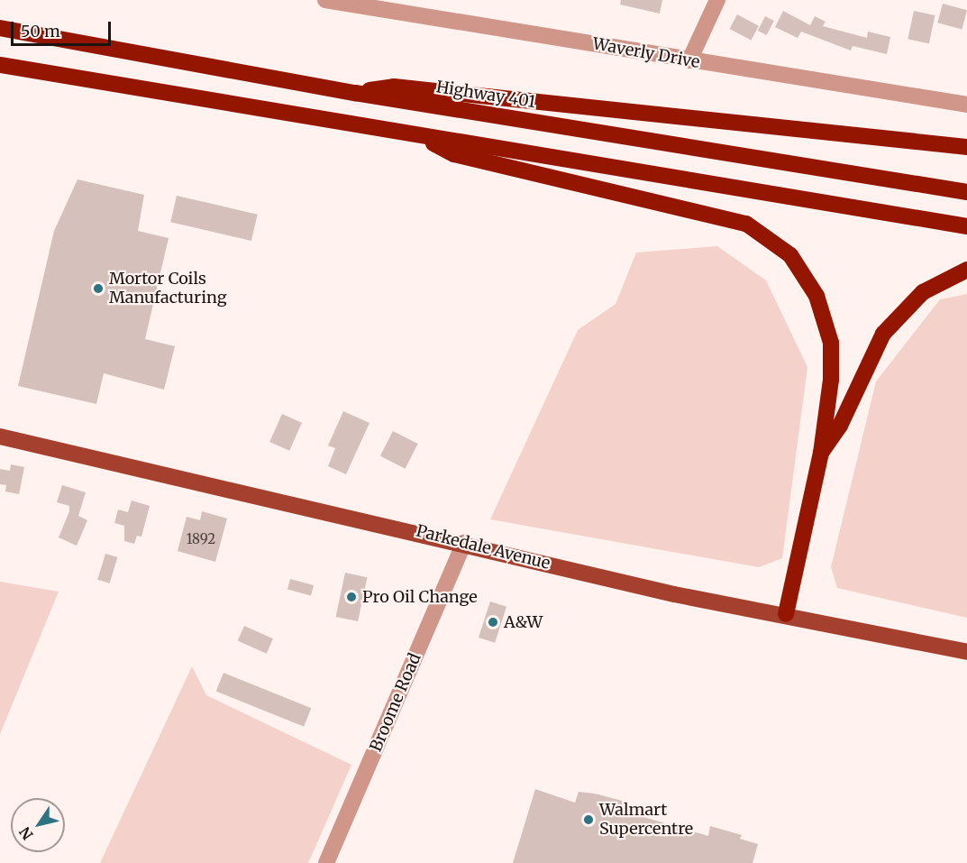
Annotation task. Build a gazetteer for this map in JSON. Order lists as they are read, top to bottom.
{
  "streets": {
    "highway": ["Highway 401"],
    "main road": ["Parkedale Avenue"],
    "street": ["Waverly Drive", "Broome Road"]
  },
  "crossings": [
    ["Parkedale Avenue", "Broome Road"]
  ],
  "places": [
    "Mortor Coils Manufacturing",
    "Pro Oil Change",
    "A&W",
    "Walmart Supercentre"
  ],
  "house_numbers": ["1892"],
  "scale_bar": "50 m",
  "north": "bottom left"
}
